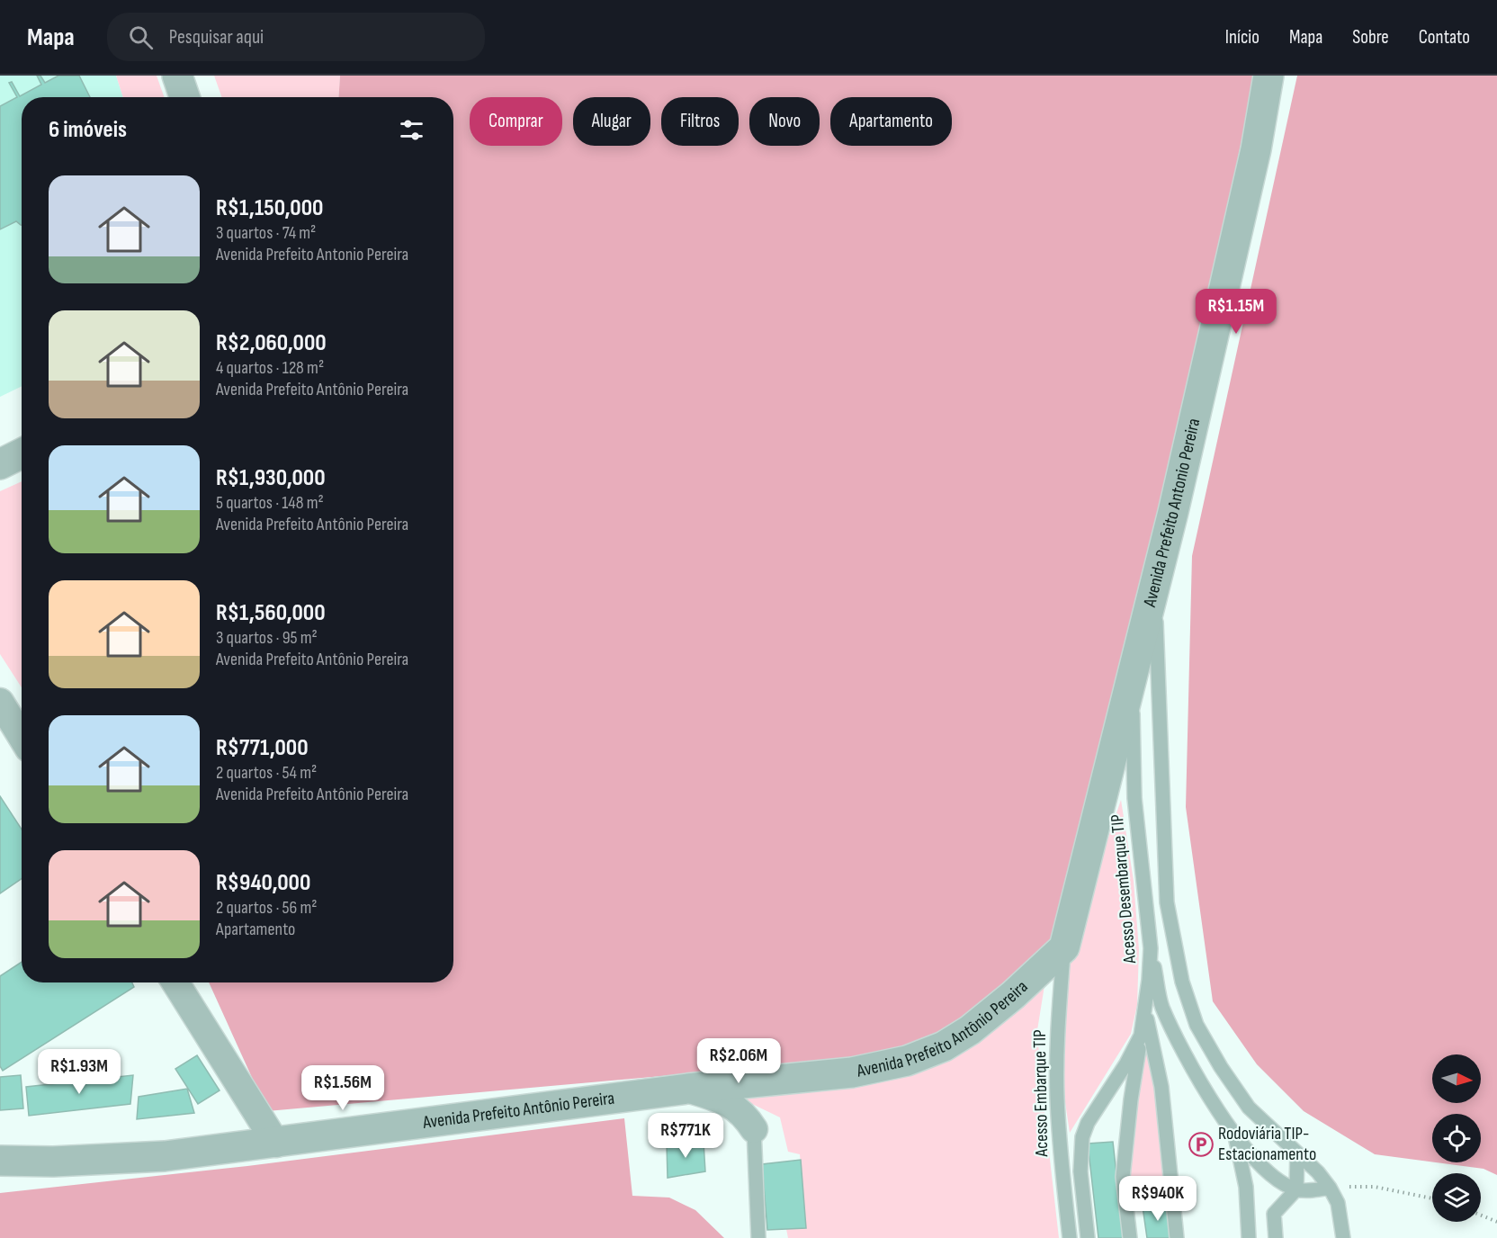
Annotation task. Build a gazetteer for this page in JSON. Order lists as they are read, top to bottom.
{
  "streets": {
    "street": ["Avenida Prefeito Antonio Pereira", "Avenida Prefeito Antônio Pereira"],
    "lane": ["Acesso Desembarque TIP", "Acesso Embarque TIP"]
  },
  "crossings": [
    ["Avenida Prefeito Antonio Pereira", "Acesso Desembarque TIP"],
    ["Avenida Prefeito Antonio Pereira", "Avenida Prefeito Antônio Pereira"],
    ["Avenida Prefeito Antonio Pereira", "Acesso Embarque TIP"],
    ["Avenida Prefeito Antônio Pereira", "Acesso Embarque TIP"]
  ],
  "places": {
    "parking": ["Rodoviária TIP- Estacionamento"]
  },
  "north": "right",
  "page": {
    "header": "Mapa",
    "search": "Pesquisar aqui",
    "nav": [
      "Início",
      "Mapa",
      "Sobre",
      "Contato"
    ],
    "chip": [
      "Comprar",
      "Alugar",
      "Filtros",
      "Novo",
      "Apartamento"
    ],
    "heading": "6 imóveis",
    "list": [
      {
        "name": "R$1,150,000",
        "note": "3 quartos · 74 m² · Avenida Prefeito Antonio Pereira"
      },
      {
        "name": "R$2,060,000",
        "note": "4 quartos · 128 m² · Avenida Prefeito Antônio Pereira"
      },
      {
        "name": "R$1,930,000",
        "note": "5 quartos · 148 m² · Avenida Prefeito Antônio Pereira"
      },
      {
        "name": "R$1,560,000",
        "note": "3 quartos · 95 m² · Avenida Prefeito Antônio Pereira"
      },
      {
        "name": "R$771,000",
        "note": "2 quartos · 54 m² · Avenida Prefeito Antônio Pereira"
      },
      {
        "name": "R$940,000",
        "note": "2 quartos · 56 m² · Apartamento"
      }
    ],
    "price": [
      "R$1.15M",
      "R$2.06M",
      "R$1.93M",
      "R$1.56M",
      "R$771K",
      "R$940K"
    ]
  }
}
